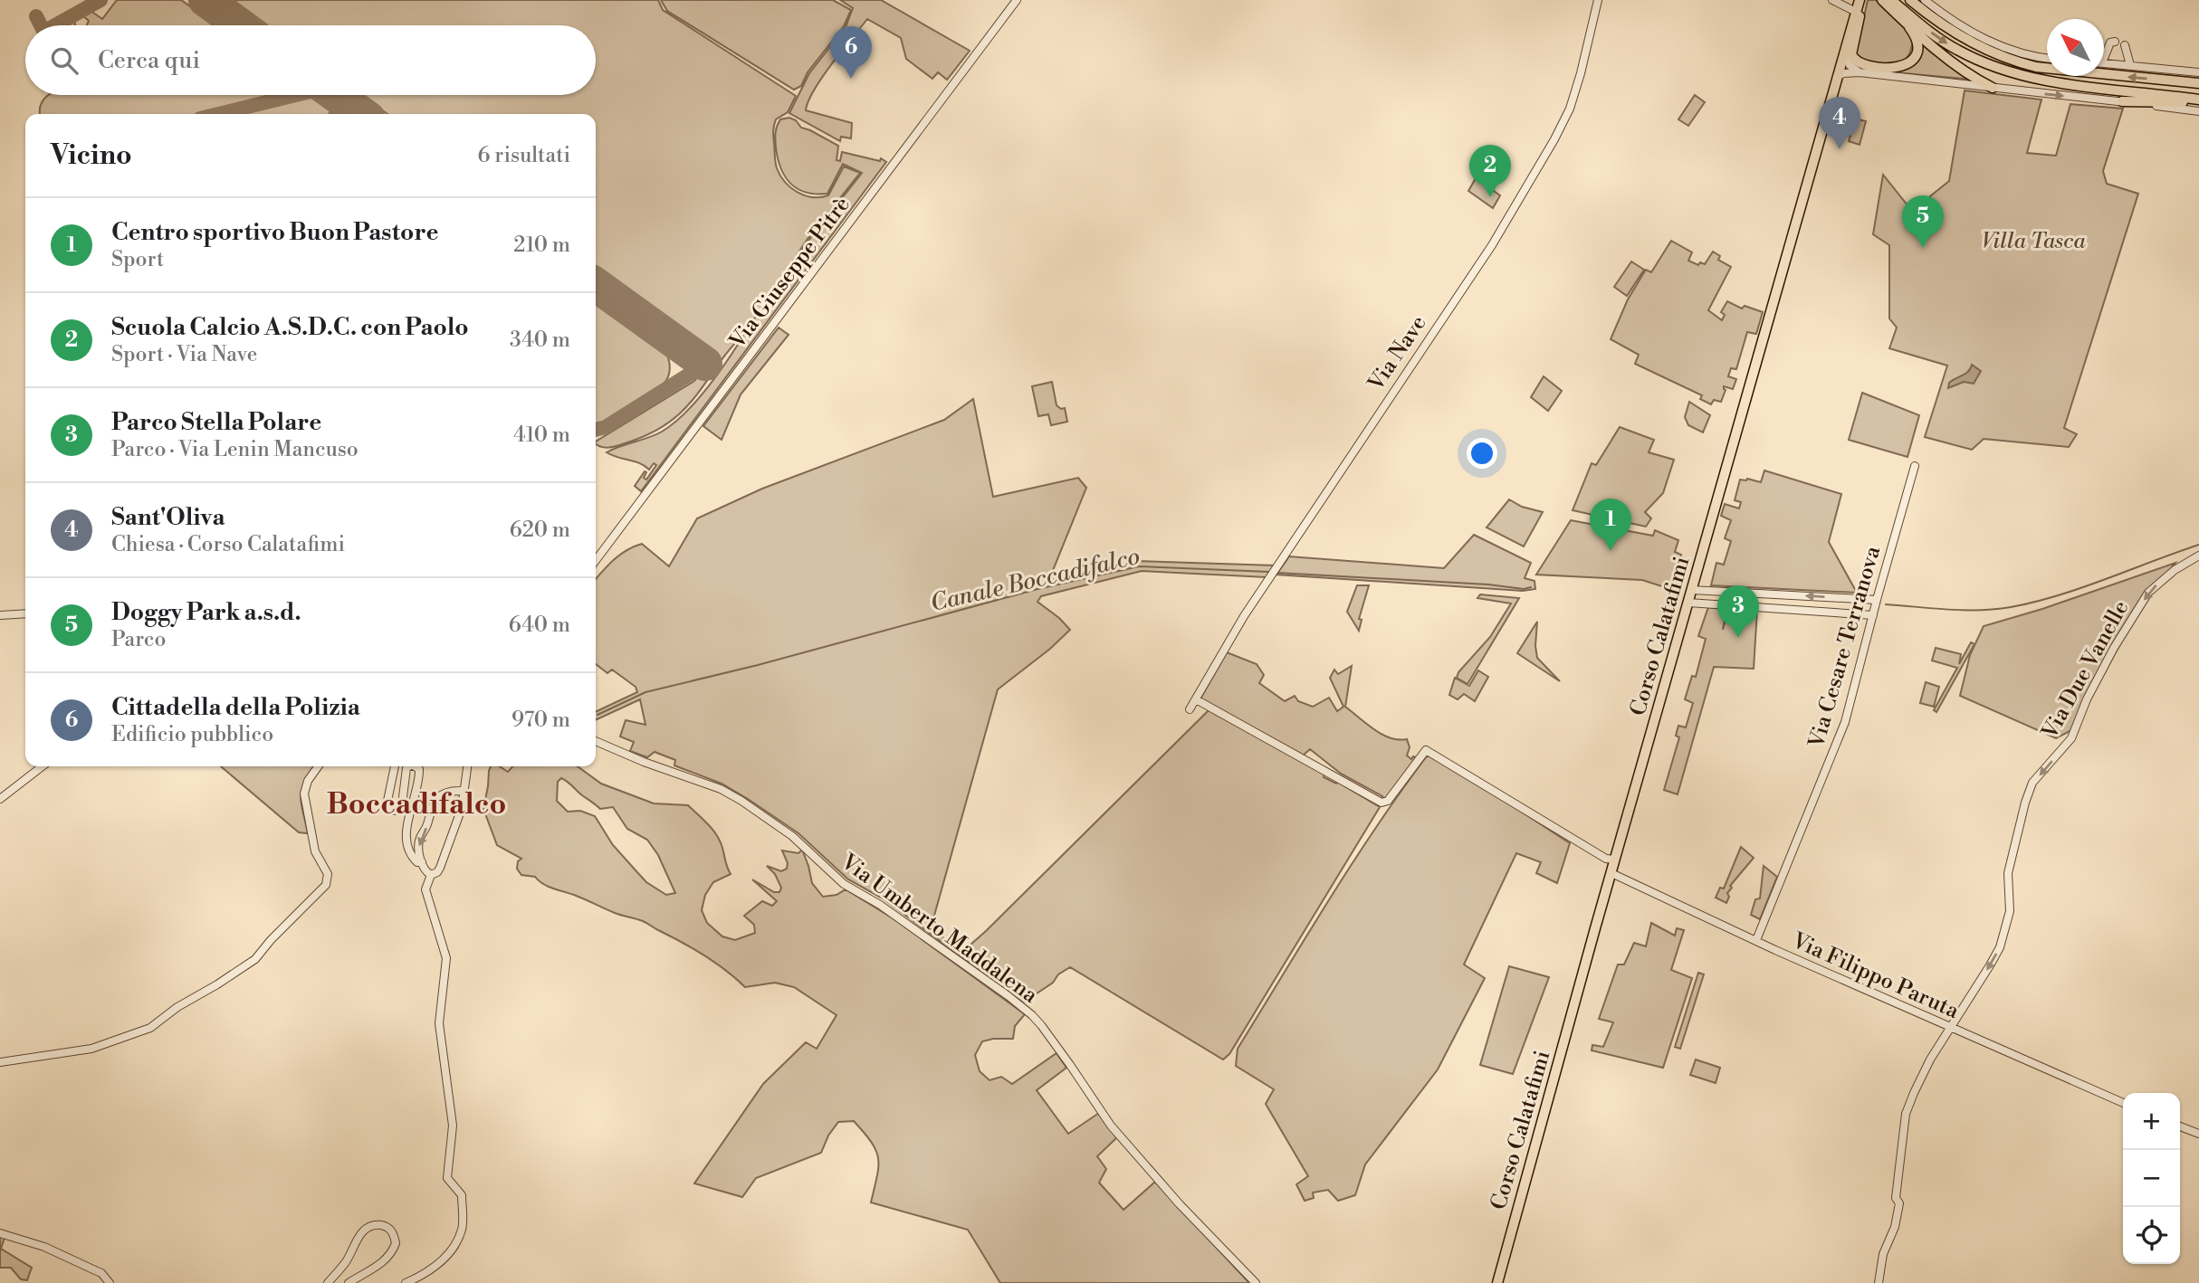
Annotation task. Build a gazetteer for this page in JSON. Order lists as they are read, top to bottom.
{
  "streets": {
    "main road": ["Corso Calatafimi"],
    "street": [
      "Via Giuseppe Pitrè",
      "Via Nave",
      "Via Cesare Terranova",
      "Via Due Vanelle",
      "Via Umberto Maddalena",
      "Via Filippo Paruta"
    ]
  },
  "crossings": [
    ["Corso Calatafimi", "Via Filippo Paruta"],
    ["Via Cesare Terranova", "Via Filippo Paruta"],
    ["Via Due Vanelle", "Via Filippo Paruta"]
  ],
  "one_way": ["Via Due Vanelle"],
  "districts": ["Boccadifalco"],
  "water": ["Canale Boccadifalco"],
  "parks": ["Villa Tasca"],
  "north": "top left",
  "page": {
    "search": "Cerca qui",
    "pins": [
      "6",
      "4",
      "2",
      "5",
      "1",
      "3"
    ],
    "heading": ["Vicino", "6 risultati"],
    "list": [
      {
        "mark": "1",
        "name": "Centro sportivo Buon Pastore",
        "note": "Sport",
        "value": "210 m"
      },
      {
        "mark": "2",
        "name": "Scuola Calcio A.S.D.C. con Paolo",
        "note": "Sport · Via Nave",
        "value": "340 m"
      },
      {
        "mark": "3",
        "name": "Parco Stella Polare",
        "note": "Parco · Via Lenin Mancuso",
        "value": "410 m"
      },
      {
        "mark": "4",
        "name": "Sant'Oliva",
        "note": "Chiesa · Corso Calatafimi",
        "value": "620 m"
      },
      {
        "mark": "5",
        "name": "Doggy Park a.s.d.",
        "note": "Parco",
        "value": "640 m"
      },
      {
        "mark": "6",
        "name": "Cittadella della Polizia",
        "note": "Edificio pubblico",
        "value": "970 m"
      }
    ],
    "map_buttons": ["+", "−"]
  }
}
